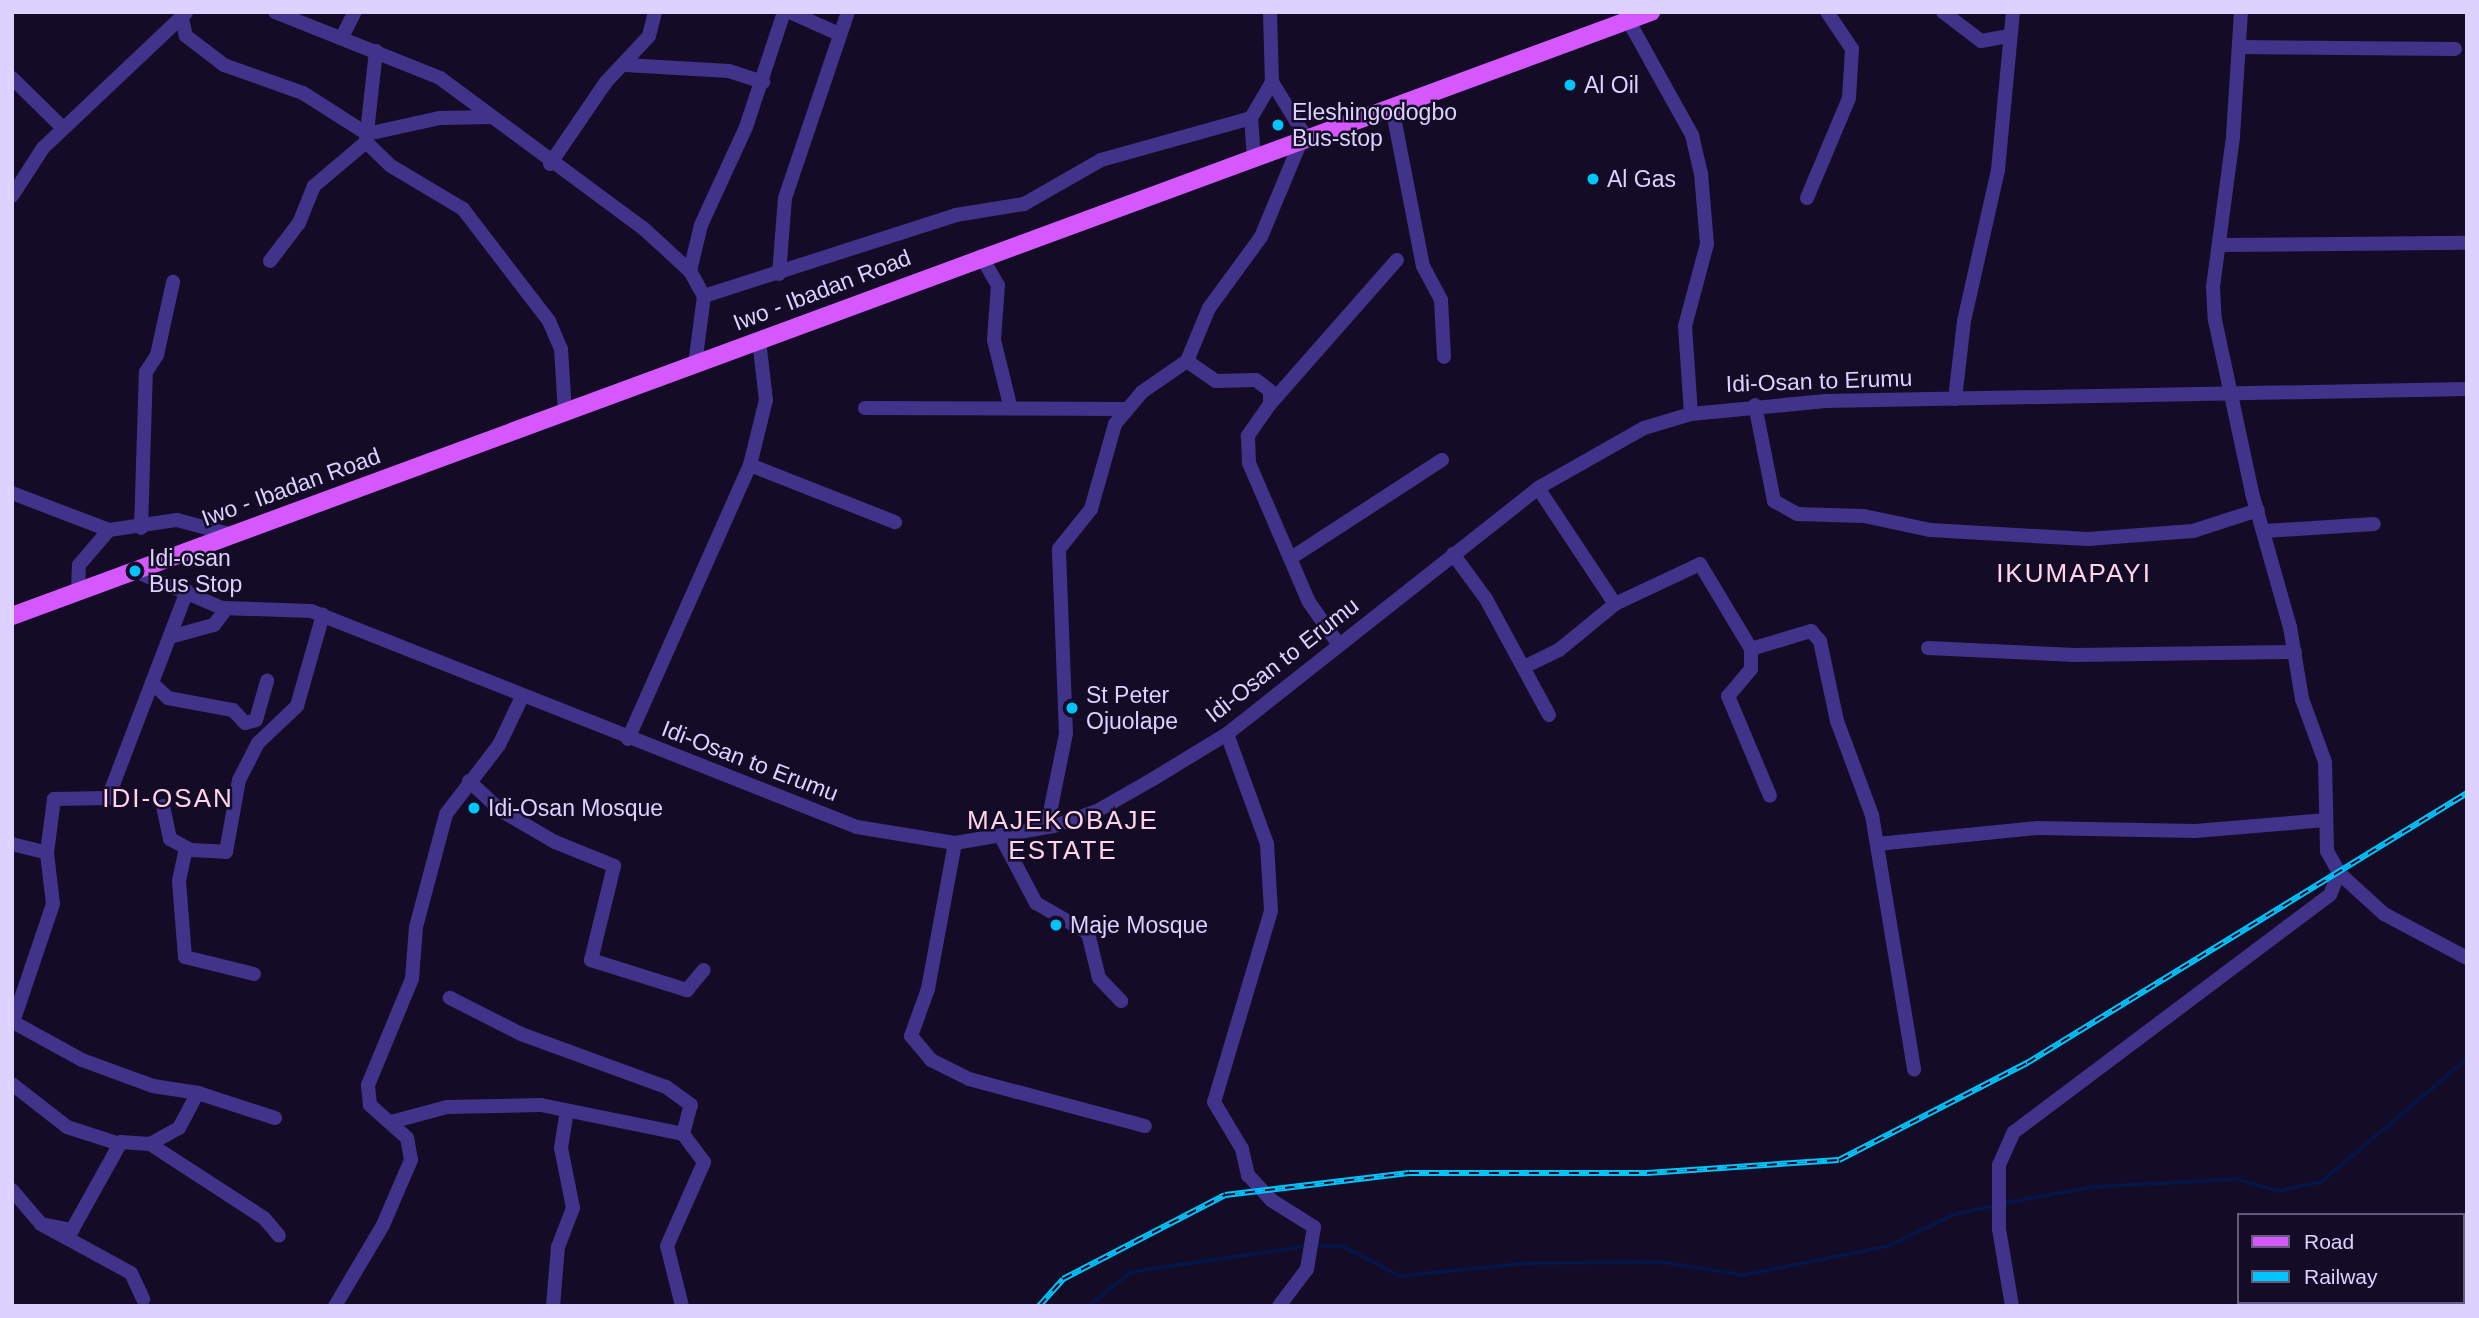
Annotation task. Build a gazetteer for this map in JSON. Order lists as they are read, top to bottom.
{
  "streets": {
    "main road": ["Iwo - Ibadan Road"],
    "street": ["Idi-Osan to Erumu"]
  },
  "crossings": [
    ["Iwo - Ibadan Road", "Idi-Osan to Erumu"]
  ],
  "districts": ["IKUMAPAYI", "IDI-OSAN", "MAJEKOBAJE ESTATE"],
  "places": [
    "Al Oil",
    "Eleshingodogbo Bus-stop",
    "Al Gas",
    "Idi-osan Bus Stop",
    "St Peter Ojuolape",
    "Idi-Osan Mosque",
    "Maje Mosque"
  ],
  "legend": ["Road", "Railway"]
}
